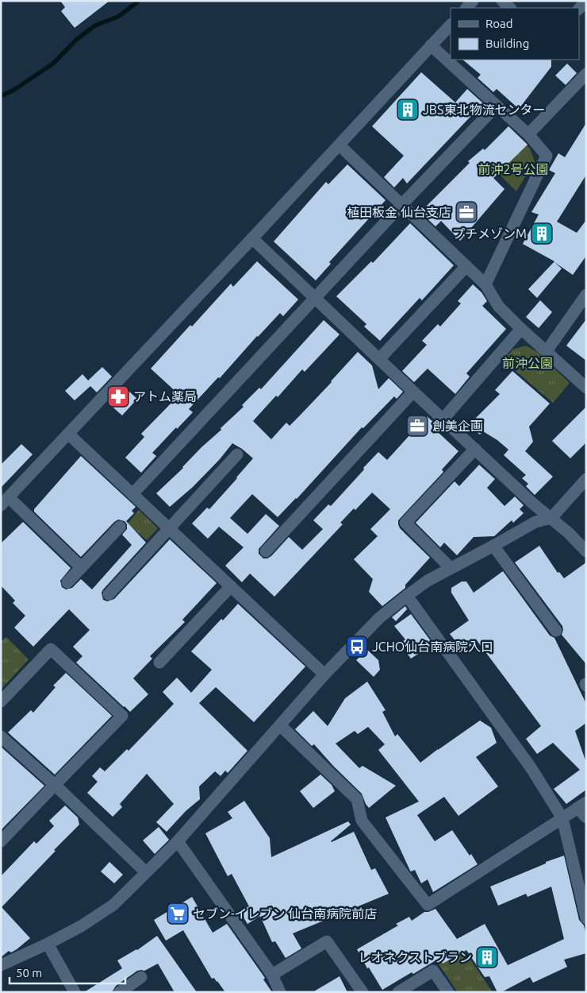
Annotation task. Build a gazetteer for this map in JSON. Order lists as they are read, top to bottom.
{
  "parks": ["前沖2号公園", "前沖公園"],
  "places": {
    "building": ["JBS東北物流センター", "プチメゾンM", "レオネクストブラン"],
    "office": ["植田板金 仙台支店", "創美企画"],
    "pharmacy": ["アトム薬局"],
    "bus stop": ["JCHO仙台南病院入口"],
    "supermarket": ["セブン-イレブン 仙台南病院前店"]
  },
  "legend": ["Road", "Building"],
  "scale_bar": "50 m"
}
